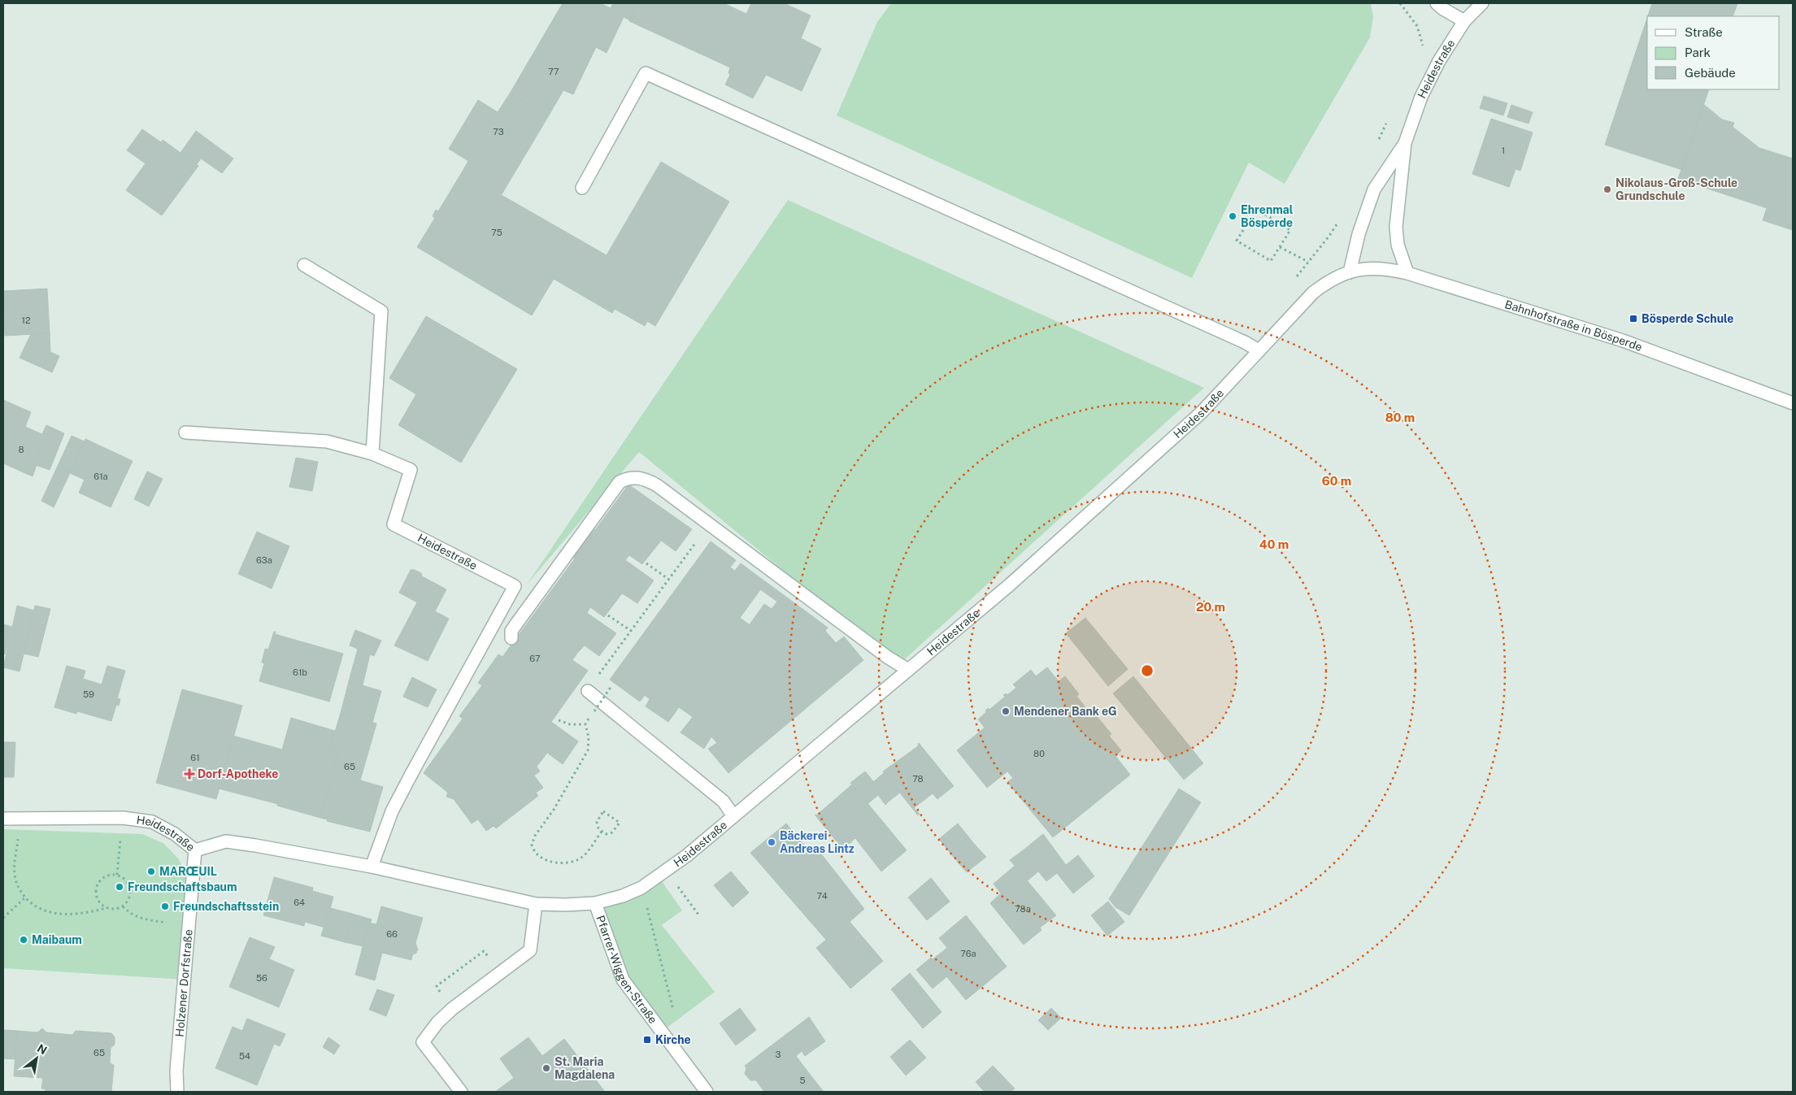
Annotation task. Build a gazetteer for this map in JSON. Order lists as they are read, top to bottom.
{
  "streets": {
    "street": [
      "Heidestraße",
      "Bahnhofstraße in Bösperde",
      "Pfarrer-Wiggen-Straße",
      "Holzener Dorfstraße"
    ]
  },
  "crossings": [
    ["Heidestraße", "Bahnhofstraße in Bösperde"],
    ["Heidestraße", "Pfarrer-Wiggen-Straße"],
    ["Heidestraße", "Holzener Dorfstraße"]
  ],
  "places": {
    "other": [
      "Nikolaus-Groß-Schule Grundschule",
      "Ehrenmal Bösperde",
      "Mendener Bank eG",
      "Bäckerei Andreas Lintz",
      "MARŒUIL",
      "Freundschaftsbaum",
      "Freundschaftsstein",
      "Maibaum",
      "St. Maria Magdalena"
    ],
    "transit": ["Bösperde Schule", "Kirche"],
    "health": ["Dorf-Apotheke"]
  },
  "house_numbers": [
    "77",
    "73",
    "1",
    "75",
    "12",
    "8",
    "61a",
    "63a",
    "67",
    "61b",
    "59",
    "80",
    "61",
    "65",
    "78",
    "74",
    "64",
    "78a",
    "66",
    "76a",
    "56",
    "65",
    "3",
    "54",
    "5"
  ],
  "legend": ["Straße", "Park", "Gebäude"],
  "north": "top right",
  "rings": [
    "80 m",
    "60 m",
    "40 m",
    "20 m"
  ]
}
